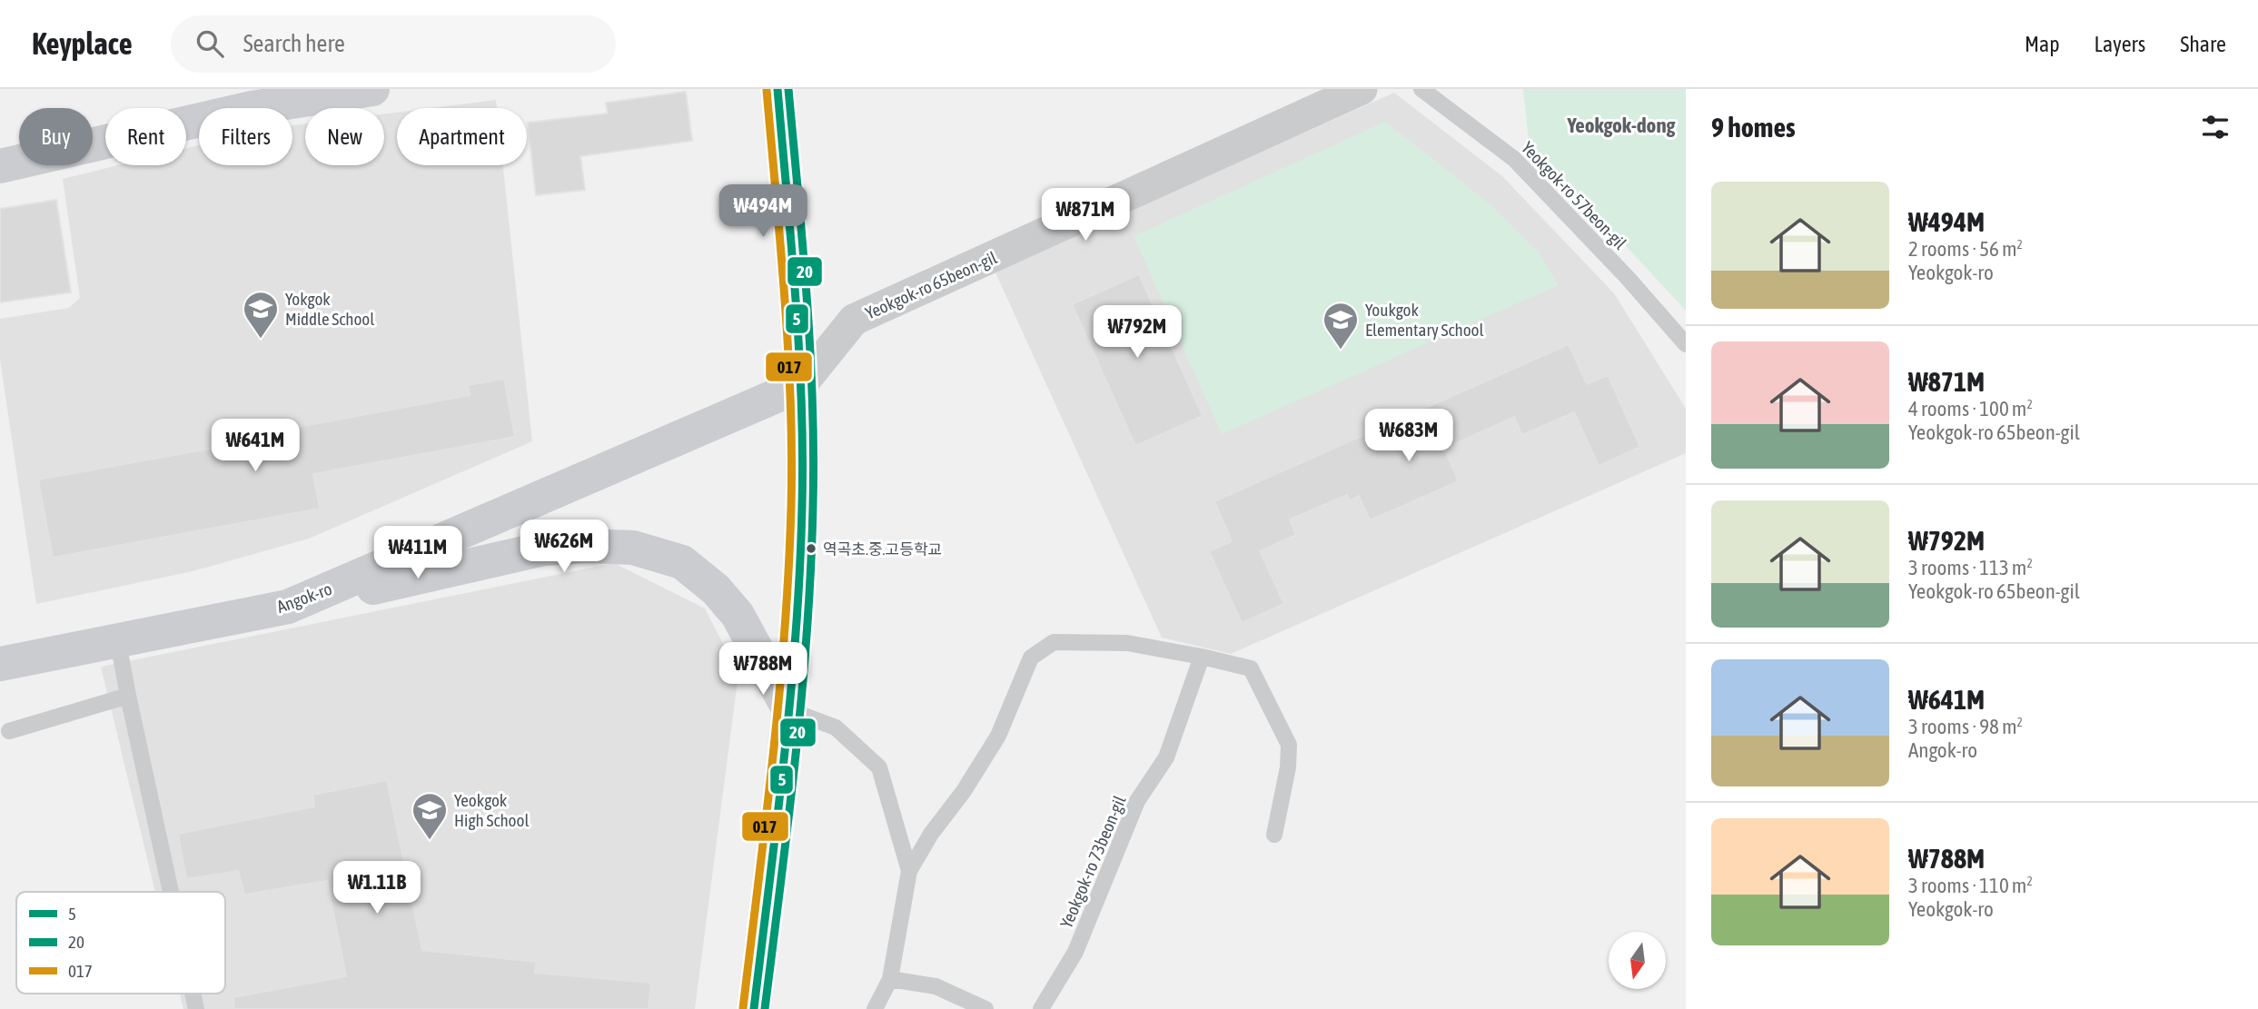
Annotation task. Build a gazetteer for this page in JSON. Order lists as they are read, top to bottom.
{
  "streets": {
    "street": ["Yeokgok-ro 65beon-gil", "Angok-ro"],
    "lane": ["Yeokgok-ro 57beon-gil", "Yeokgok-ro 73beon-gil"]
  },
  "crossings": [
    ["Yeokgok-ro 65beon-gil", "Angok-ro"]
  ],
  "districts": ["Yeokgok-dong"],
  "places": {
    "school or university": ["Yokgok Middle School", "Youkgok Elementary School", "Yeokgok High School"],
    "other": ["역곡초.중.고등학교"]
  },
  "lines": ["transit line 5", "transit line 20", "transit line 017"],
  "legend": ["5", "20", "017"],
  "north": "bottom",
  "page": {
    "header": "Keyplace",
    "search": "Search here",
    "nav": ["Map", "Layers", "Share"],
    "heading": "9 homes",
    "chip": [
      "Buy",
      "Rent",
      "Filters",
      "New",
      "Apartment"
    ],
    "list": [
      {
        "name": "₩494M",
        "note": "2 rooms · 56 m² · Yeokgok-ro"
      },
      {
        "name": "₩871M",
        "note": "4 rooms · 100 m² · Yeokgok-ro 65beon-gil"
      },
      {
        "name": "₩792M",
        "note": "3 rooms · 113 m² · Yeokgok-ro 65beon-gil"
      },
      {
        "name": "₩641M",
        "note": "3 rooms · 98 m² · Angok-ro"
      },
      {
        "name": "₩788M",
        "note": "3 rooms · 110 m² · Yeokgok-ro"
      }
    ],
    "price": [
      "₩494M",
      "₩871M",
      "₩792M",
      "₩683M",
      "₩641M",
      "₩626M",
      "₩411M",
      "₩788M",
      "₩1.11B"
    ]
  }
}
